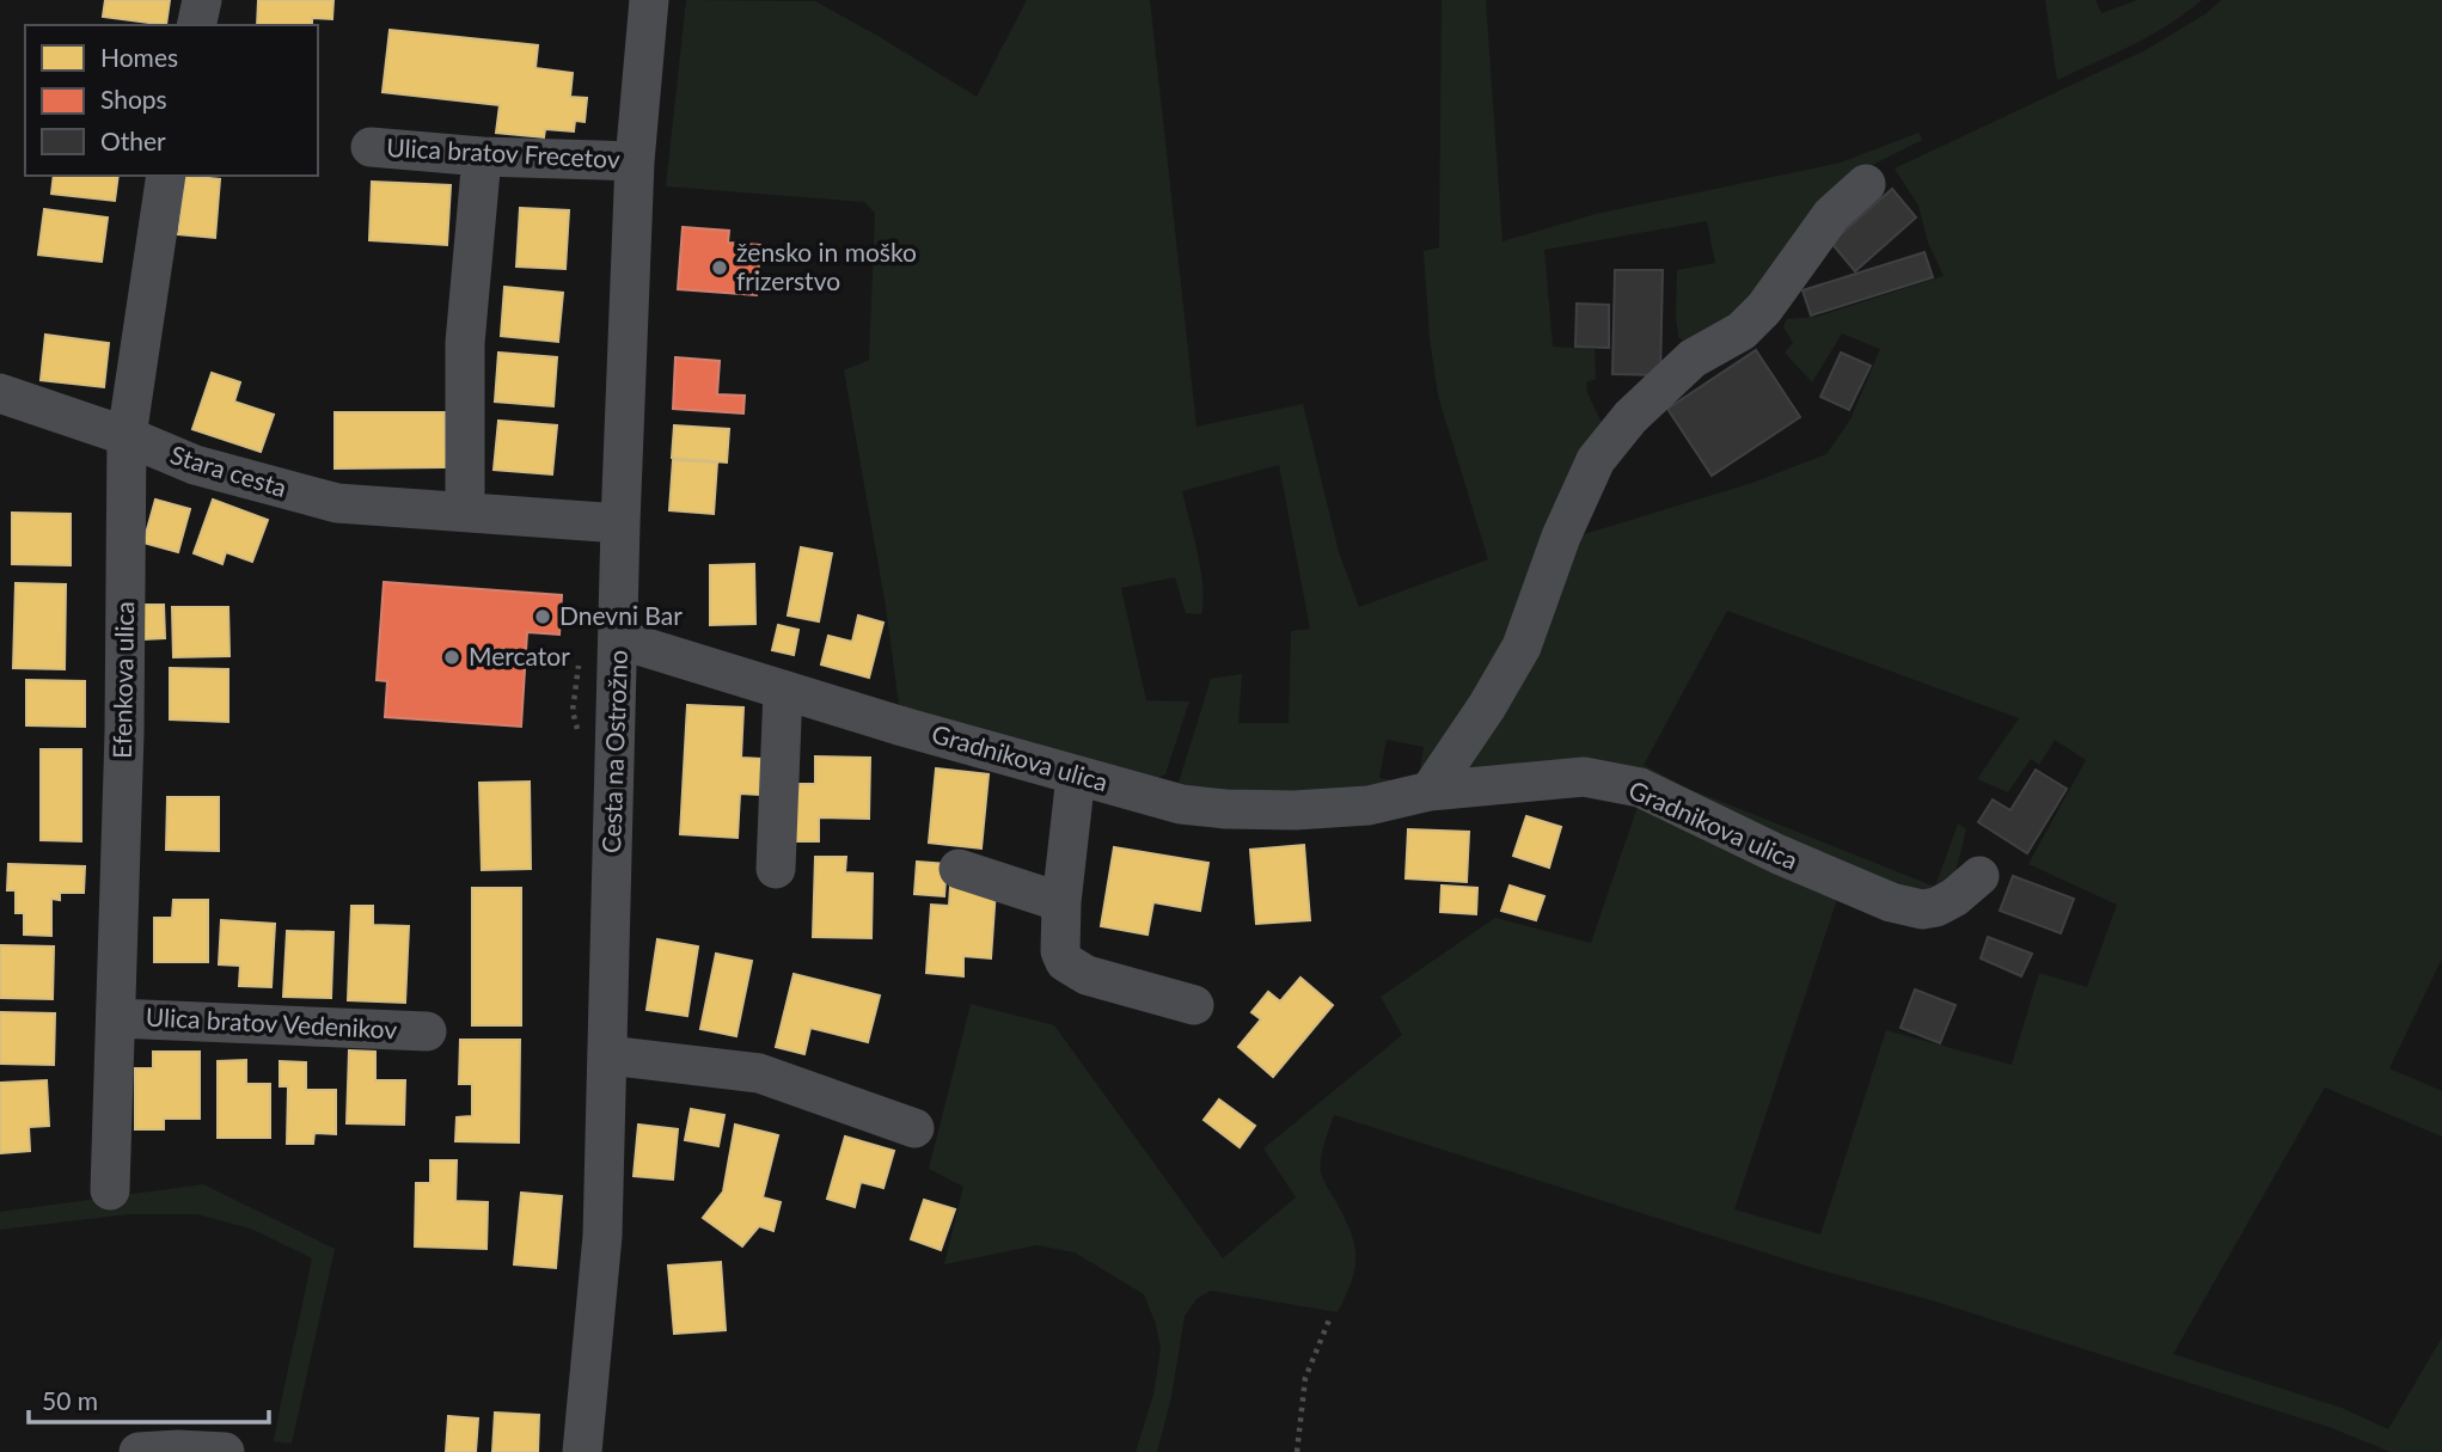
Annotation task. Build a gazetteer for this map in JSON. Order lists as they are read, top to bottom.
{
  "streets": {
    "street": [
      "Ulica bratov Frecetov",
      "Stara cesta",
      "Efenkova ulica",
      "Cesta na Ostrožno",
      "Gradnikova ulica",
      "Ulica bratov Vedenikov"
    ]
  },
  "crossings": [
    ["Ulica bratov Frecetov", "Cesta na Ostrožno"],
    ["Stara cesta", "Efenkova ulica"],
    ["Stara cesta", "Cesta na Ostrožno"],
    ["Efenkova ulica", "Ulica bratov Vedenikov"],
    ["Cesta na Ostrožno", "Gradnikova ulica"]
  ],
  "places": ["žensko in moško frizerstvo", "Dnevni Bar", "Mercator"],
  "legend": ["Homes", "Shops", "Other"],
  "scale_bar": "50 m"
}
